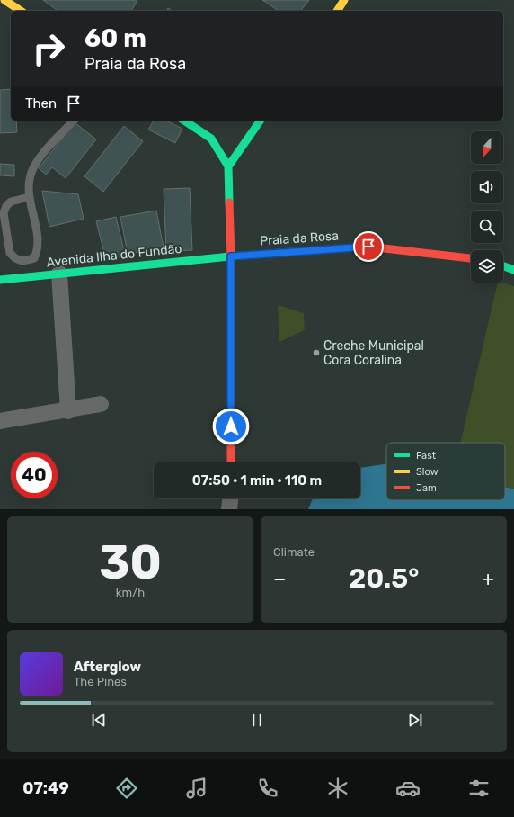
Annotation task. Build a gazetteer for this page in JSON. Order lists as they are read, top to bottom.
{
  "streets": {
    "street": ["Praia da Rosa", "Avenida Ilha do Fundão"]
  },
  "crossings": [
    ["Praia da Rosa", "Avenida Ilha do Fundão"]
  ],
  "places": ["Creche Municipal Cora Coralina"],
  "legend": ["Fast", "Slow", "Jam"],
  "north": "bottom",
  "page": {
    "turn": ["60 m", "Praia da Rosa"],
    "then": "Then",
    "limit": "40",
    "trip": "07:50 · 1 min · 110 m",
    "tile": [
      ["30", "km/h"],
      "Climate"
    ],
    "heat": ["−", "20.5°", "+"],
    "song": ["Afterglow", "The Pines"],
    "tabs": "07:49"
  }
}
